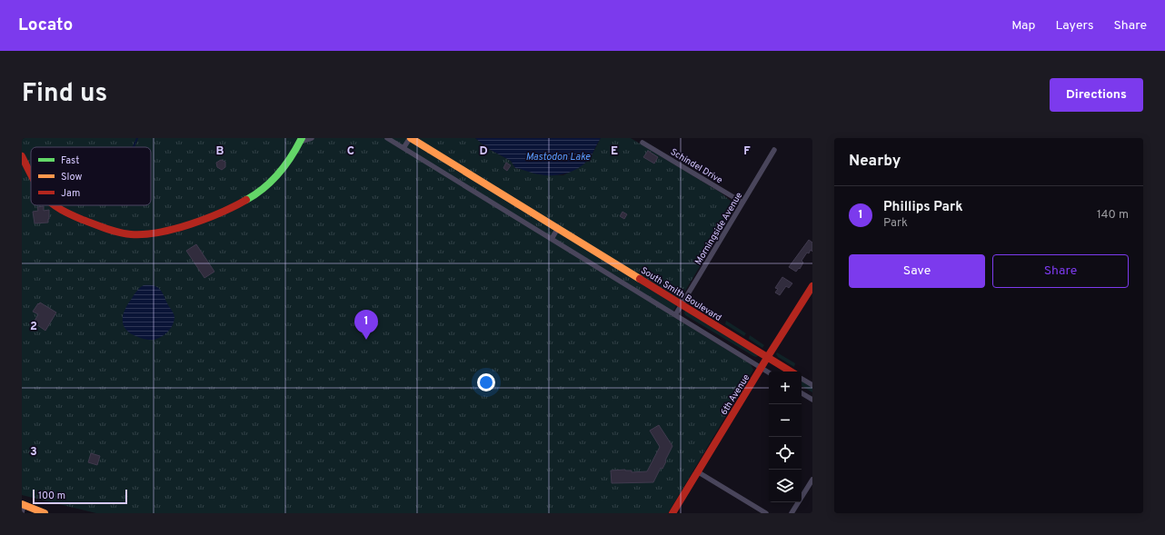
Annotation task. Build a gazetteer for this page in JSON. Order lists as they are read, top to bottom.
{
  "streets": {
    "street": [
      "Schindel Drive",
      "Morningside Avenue",
      "South Smith Boulevard",
      "6th Avenue"
    ]
  },
  "crossings": [
    ["Schindel Drive", "Morningside Avenue"],
    ["Morningside Avenue", "South Smith Boulevard"],
    ["South Smith Boulevard", "6th Avenue"]
  ],
  "water": ["Mastodon Lake"],
  "legend": ["Fast", "Slow", "Jam"],
  "scale_bar": "100 m",
  "page": {
    "header": "Locato",
    "nav": ["Map", "Layers", "Share"],
    "title": "Find us",
    "buttons": [
      "Directions",
      ["Save", "Share"]
    ],
    "heading": "Nearby",
    "list": [
      {
        "mark": "1",
        "name": "Phillips Park",
        "note": "Park",
        "value": "140 m"
      }
    ],
    "pins": "1",
    "map_buttons": ["+", "−"],
    "scale": "100 m"
  },
  "grid": {
    "columns": [
      "B",
      "C",
      "D",
      "E",
      "F"
    ],
    "rows": ["2", "3"]
  }
}
